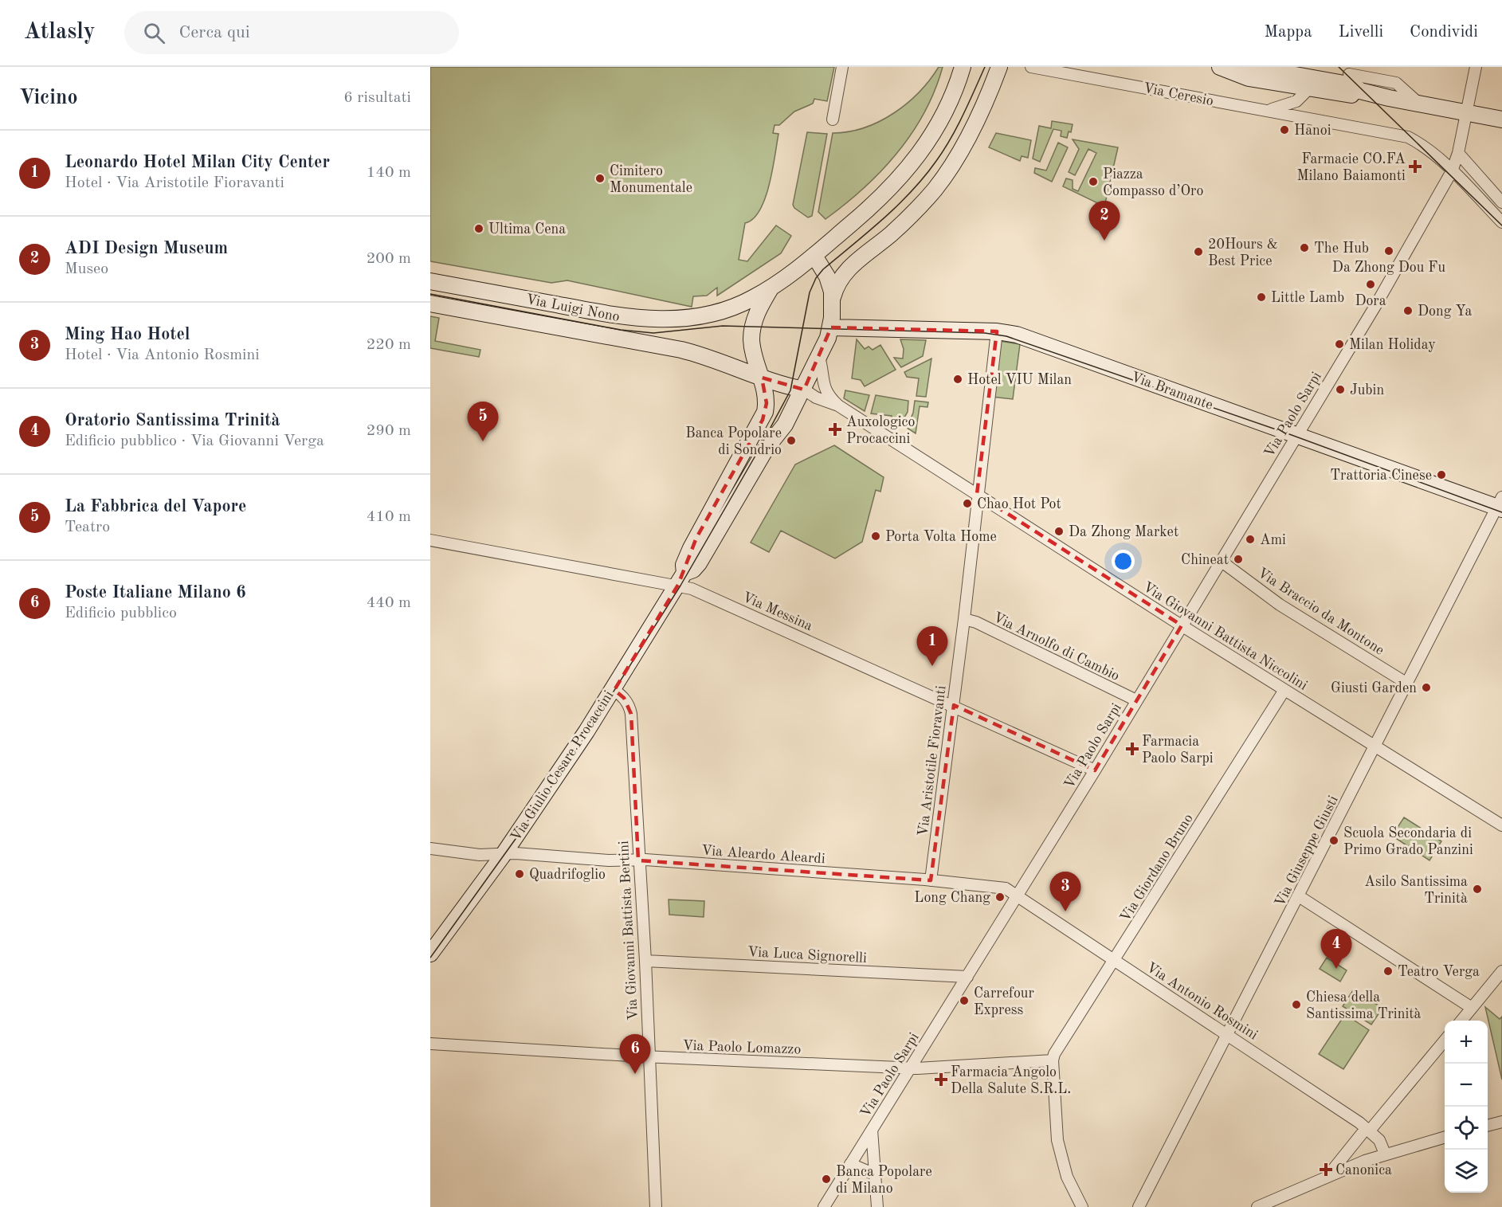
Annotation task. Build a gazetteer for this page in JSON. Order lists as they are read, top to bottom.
{
  "streets": {
    "main road": ["Via Luigi Nono", "Via Bramante", "Via Giulio Cesare Procaccini"],
    "street": [
      "Via Ceresio",
      "Via Paolo Sarpi",
      "Via Messina",
      "Via Braccio da Montone",
      "Via Giovanni Battista Niccolini",
      "Via Arnolfo di Cambio",
      "Via Aristotile Fioravanti",
      "Via Giuseppe Giusti",
      "Via Aleardo Aleardi",
      "Via Giordano Bruno",
      "Via Giovanni Battista Bertini",
      "Via Luca Signorelli",
      "Via Antonio Rosmini",
      "Via Paolo Lomazzo"
    ]
  },
  "crossings": [
    ["Via Ceresio", "Via Paolo Sarpi"],
    ["Via Luigi Nono", "Via Giulio Cesare Procaccini"],
    ["Via Bramante", "Via Paolo Sarpi"],
    ["Via Bramante", "Via Aristotile Fioravanti"],
    ["Via Bramante", "Via Giulio Cesare Procaccini"],
    ["Via Bramante", "Via Giuseppe Giusti"],
    ["Via Paolo Sarpi", "Via Messina"],
    ["Via Paolo Sarpi", "Via Braccio da Montone"],
    ["Via Paolo Sarpi", "Via Giovanni Battista Niccolini"],
    ["Via Paolo Sarpi", "Via Arnolfo di Cambio"],
    ["Via Paolo Sarpi", "Via Aleardo Aleardi"],
    ["Via Paolo Sarpi", "Via Luca Signorelli"],
    ["Via Paolo Sarpi", "Via Antonio Rosmini"],
    ["Via Paolo Sarpi", "Via Paolo Lomazzo"],
    ["Via Messina", "Via Aristotile Fioravanti"],
    ["Via Messina", "Via Giulio Cesare Procaccini"],
    ["Via Braccio da Montone", "Via Giuseppe Giusti"],
    ["Via Giovanni Battista Niccolini", "Via Aristotile Fioravanti"],
    ["Via Giovanni Battista Niccolini", "Via Giuseppe Giusti"],
    ["Via Giovanni Battista Niccolini", "Via Giordano Bruno"],
    ["Via Arnolfo di Cambio", "Via Aristotile Fioravanti"],
    ["Via Aristotile Fioravanti", "Via Aleardo Aleardi"],
    ["Via Giulio Cesare Procaccini", "Via Aleardo Aleardi"],
    ["Via Giulio Cesare Procaccini", "Via Giovanni Battista Bertini"],
    ["Via Giuseppe Giusti", "Via Antonio Rosmini"],
    ["Via Aleardo Aleardi", "Via Giovanni Battista Bertini"],
    ["Via Aleardo Aleardi", "Via Antonio Rosmini"],
    ["Via Giordano Bruno", "Via Antonio Rosmini"],
    ["Via Giordano Bruno", "Via Paolo Lomazzo"],
    ["Via Giovanni Battista Bertini", "Via Luca Signorelli"],
    ["Via Giovanni Battista Bertini", "Via Paolo Lomazzo"]
  ],
  "places": {
    "other": [
      "Hanoi",
      "Cimitero Monumentale",
      "Piazza Compasso d’Oro",
      "Ultima Cena",
      "The Hub",
      "Da Zhong Dou Fu",
      "20Hours & Best Price",
      "Dora",
      "Little Lamb",
      "Dong Ya",
      "Milan Holiday",
      "Hotel VIU Milan",
      "Jubin",
      "Banca Popolare di Sondrio",
      "Trattoria Cinese",
      "Chao Hot Pot",
      "Da Zhong Market",
      "Porta Volta Home",
      "Ami",
      "Chineat",
      "Giusti Garden",
      "Scuola Secondaria di Primo Grado Panzini",
      "Quadrifoglio",
      "Asilo Santissima Trinità",
      "Long Chang",
      "Teatro Verga",
      "Carrefour Express",
      "Chiesa della Santissima Trinità",
      "Banca Popolare di Milano"
    ],
    "health": [
      "Farmacie CO.FA Milano Baiamonti",
      "Auxologico Procaccini",
      "Farmacia Paolo Sarpi",
      "Farmacia Angolo Della Salute S.R.L.",
      "Canonica"
    ]
  },
  "page": {
    "header": "Atlasly",
    "search": "Cerca qui",
    "nav": ["Mappa", "Livelli", "Condividi"],
    "heading": ["Vicino", "6 risultati"],
    "list": [
      {
        "mark": "1",
        "name": "Leonardo Hotel Milan City Center",
        "note": "Hotel · Via Aristotile Fioravanti",
        "value": "140 m"
      },
      {
        "mark": "2",
        "name": "ADI Design Museum",
        "note": "Museo",
        "value": "200 m"
      },
      {
        "mark": "3",
        "name": "Ming Hao Hotel",
        "note": "Hotel · Via Antonio Rosmini",
        "value": "220 m"
      },
      {
        "mark": "4",
        "name": "Oratorio Santissima Trinità",
        "note": "Edificio pubblico · Via Giovanni Verga",
        "value": "290 m"
      },
      {
        "mark": "5",
        "name": "La Fabbrica del Vapore",
        "note": "Teatro",
        "value": "410 m"
      },
      {
        "mark": "6",
        "name": "Poste Italiane Milano 6",
        "note": "Edificio pubblico",
        "value": "440 m"
      }
    ],
    "pins": [
      "2",
      "5",
      "1",
      "3",
      "4",
      "6"
    ],
    "map_buttons": ["+", "−"]
  }
}
